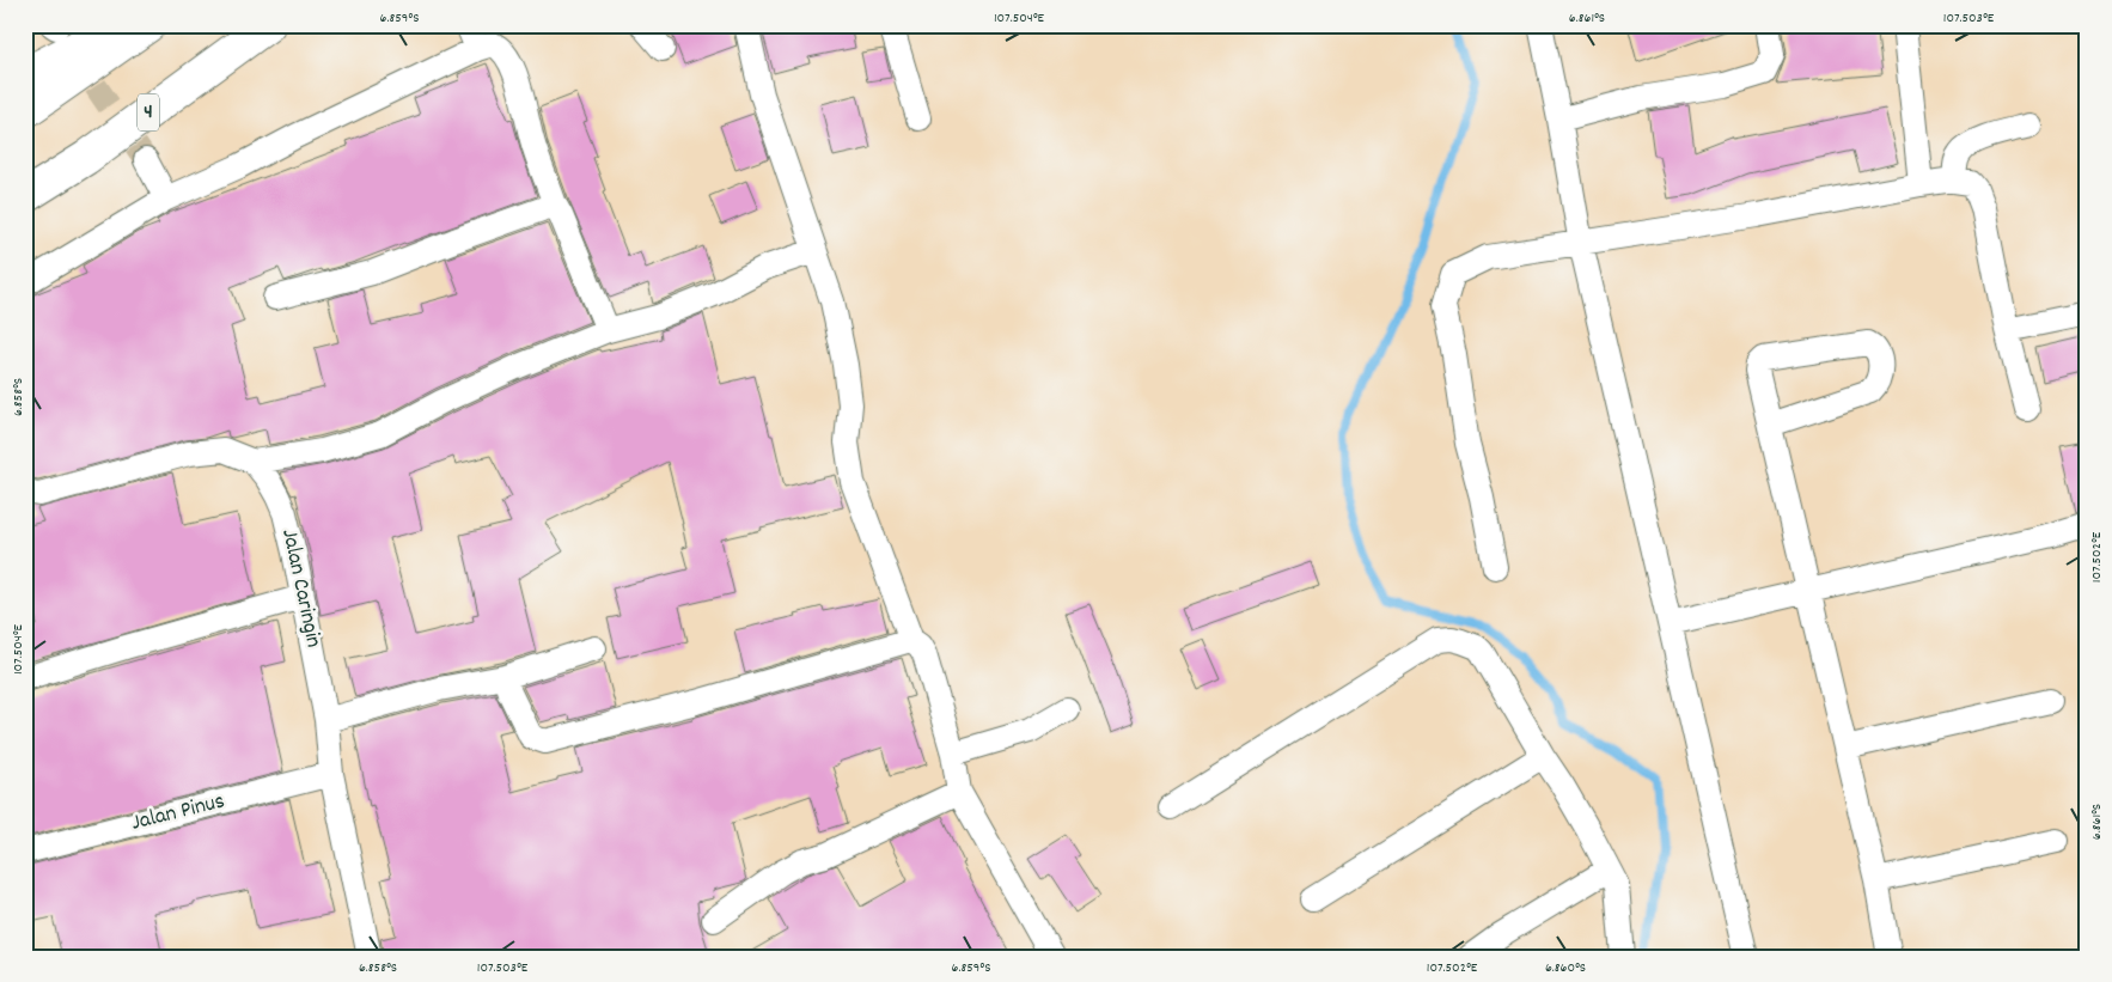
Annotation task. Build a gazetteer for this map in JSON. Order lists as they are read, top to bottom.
{
  "streets": {
    "highway": ["4"],
    "street": ["Jalan Caringin", "Jalan Pinus"]
  },
  "crossings": [
    ["Jalan Caringin", "Jalan Pinus"]
  ],
  "coordinates": [
    "6.859°S",
    "107.504°E",
    "6.861°S",
    "107.503°E",
    "6.858°S",
    "107.502°E",
    "6.860°S"
  ]
}
